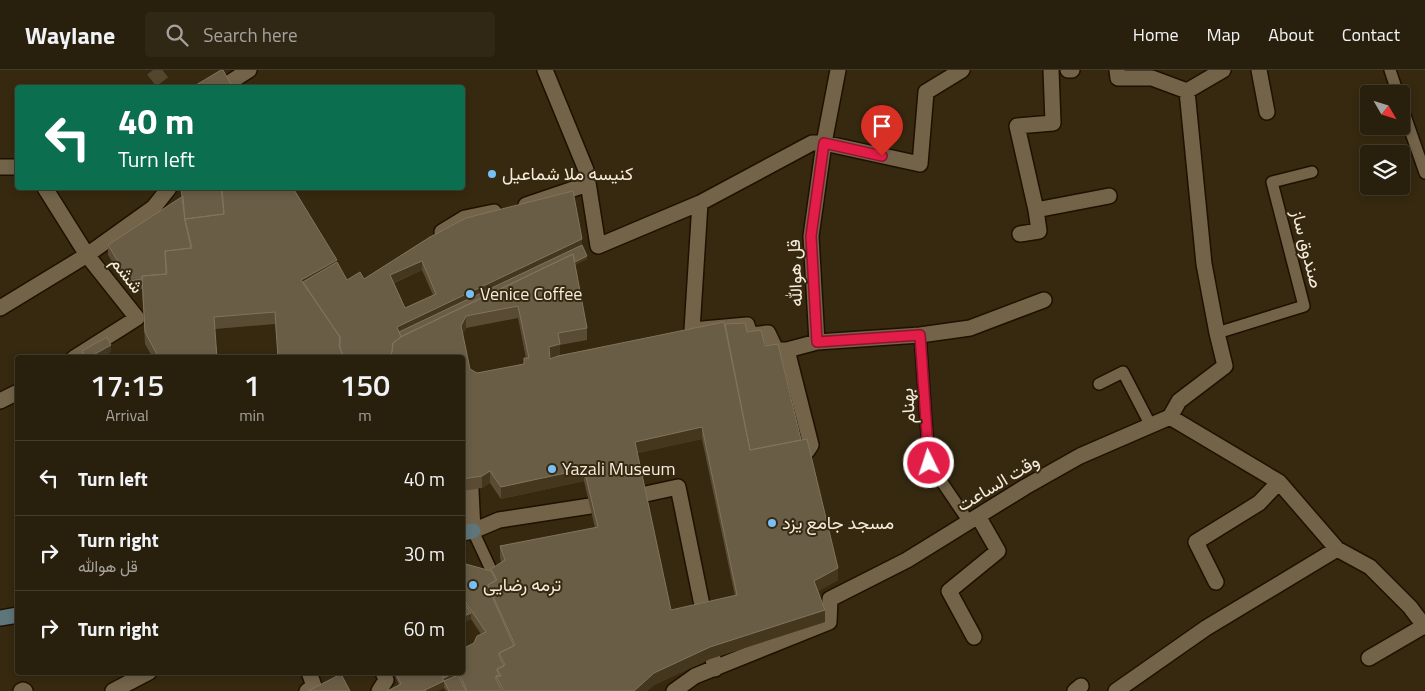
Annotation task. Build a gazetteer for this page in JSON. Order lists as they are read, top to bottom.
{
  "streets": {
    "street": ["قل هوالله", "ششم", "وقت الساعت"],
    "lane": ["صندوق ساز", "بهنام"]
  },
  "crossings": [
    ["بهنام", "وقت الساعت"]
  ],
  "places": [
    "کنیسه ملا شماعیل",
    "Venice Coffee",
    "Yazali Museum",
    "مسجد جامع یزد",
    "ترمه رضایی"
  ],
  "north": "bottom right",
  "page": {
    "header": "Waylane",
    "search": "Search here",
    "nav": [
      "Home",
      "Map",
      "About",
      "Contact"
    ],
    "turn": ["40 m", "Turn left"],
    "eta": [
      "17:15",
      "Arrival",
      "1",
      "min",
      "150",
      "m"
    ],
    "list": [
      {
        "name": "Turn left",
        "value": "40 m"
      },
      {
        "name": "Turn right",
        "note": "قل هوالله",
        "value": "30 m"
      },
      {
        "name": "Turn right",
        "value": "60 m"
      }
    ]
  }
}
